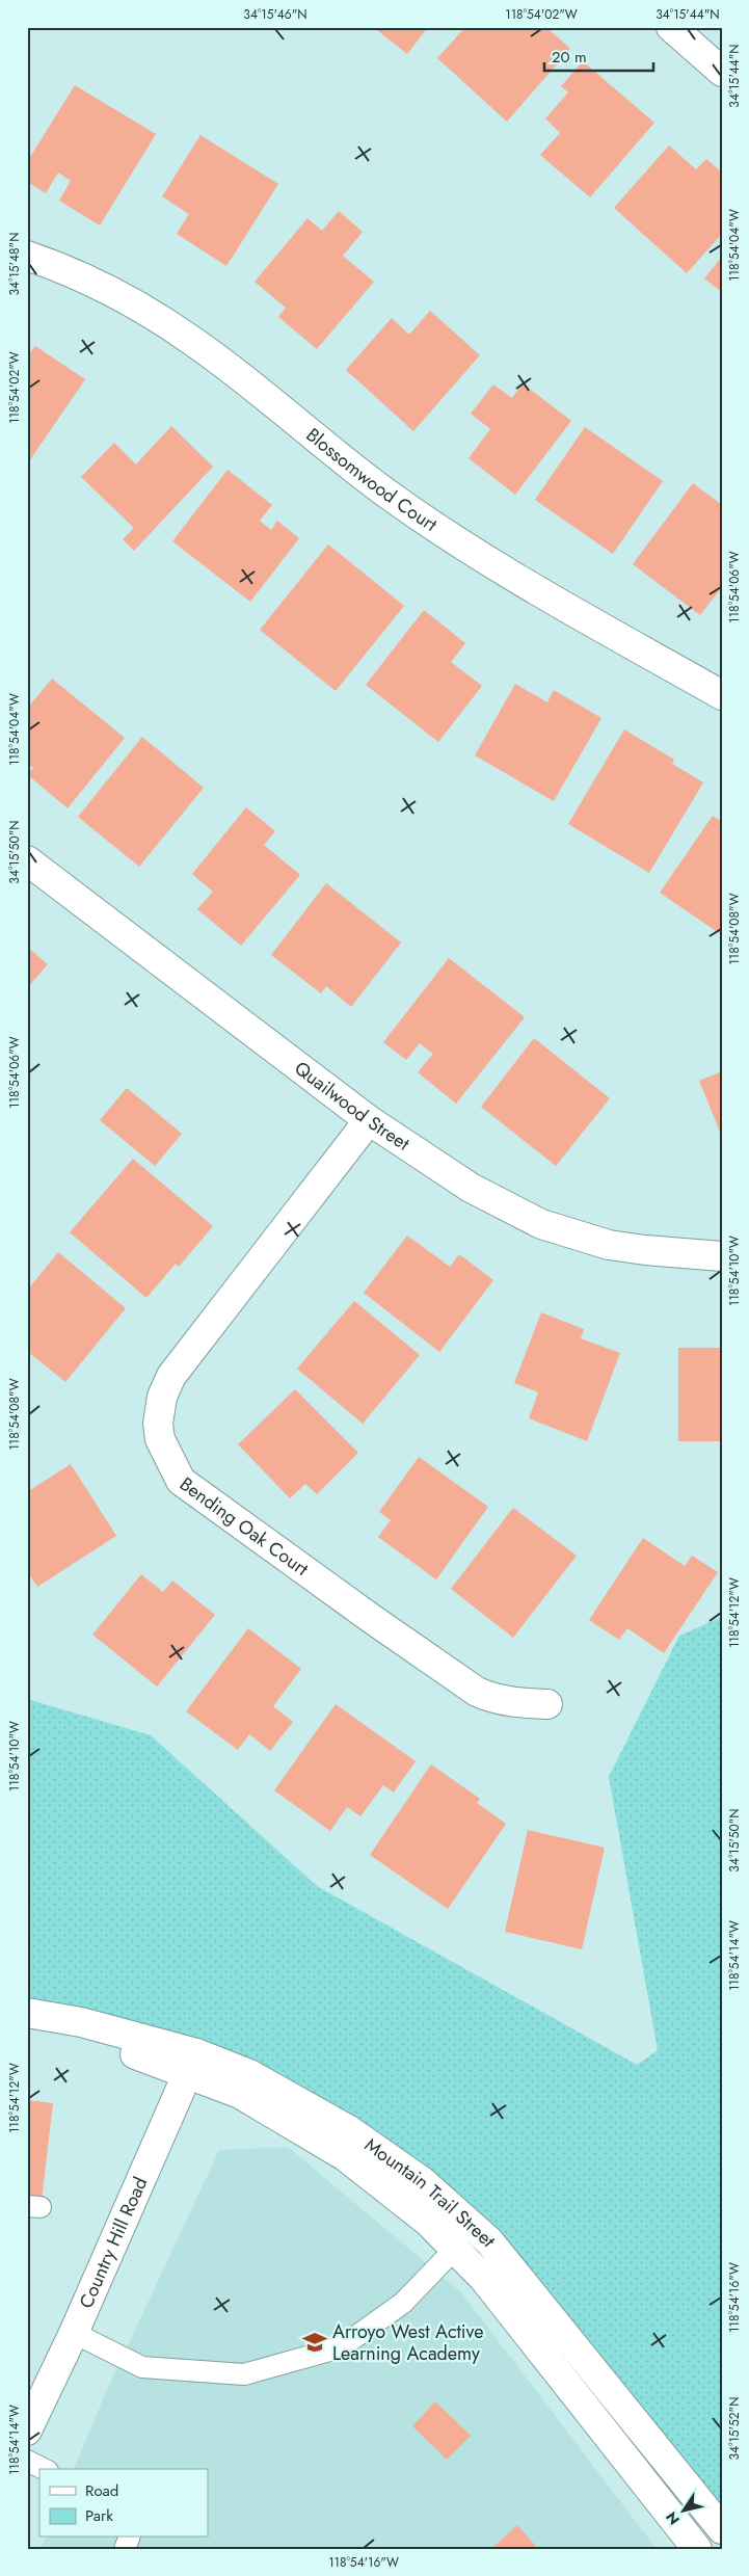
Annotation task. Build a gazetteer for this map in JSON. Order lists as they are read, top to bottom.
{
  "streets": {
    "street": [
      "Blossomwood Court",
      "Quailwood Street",
      "Bending Oak Court",
      "Mountain Trail Street",
      "Country Hill Road"
    ]
  },
  "crossings": [
    ["Quailwood Street", "Bending Oak Court"],
    ["Mountain Trail Street", "Country Hill Road"]
  ],
  "places": {
    "school or university": ["Arroyo West Active Learning Academy"]
  },
  "legend": ["Road", "Park"],
  "scale_bar": "20 m",
  "north": "bottom left",
  "coordinates": [
    "34°15'46\"N",
    "118°54'02\"W",
    "34°15'44\"N",
    "118°54'04\"W",
    "34°15'48\"N",
    "118°54'06\"W",
    "34°15'50\"N",
    "118°54'08\"W",
    "118°54'10\"W",
    "118°54'12\"W",
    "118°54'14\"W",
    "118°54'16\"W",
    "34°15'52\"N"
  ]
}
